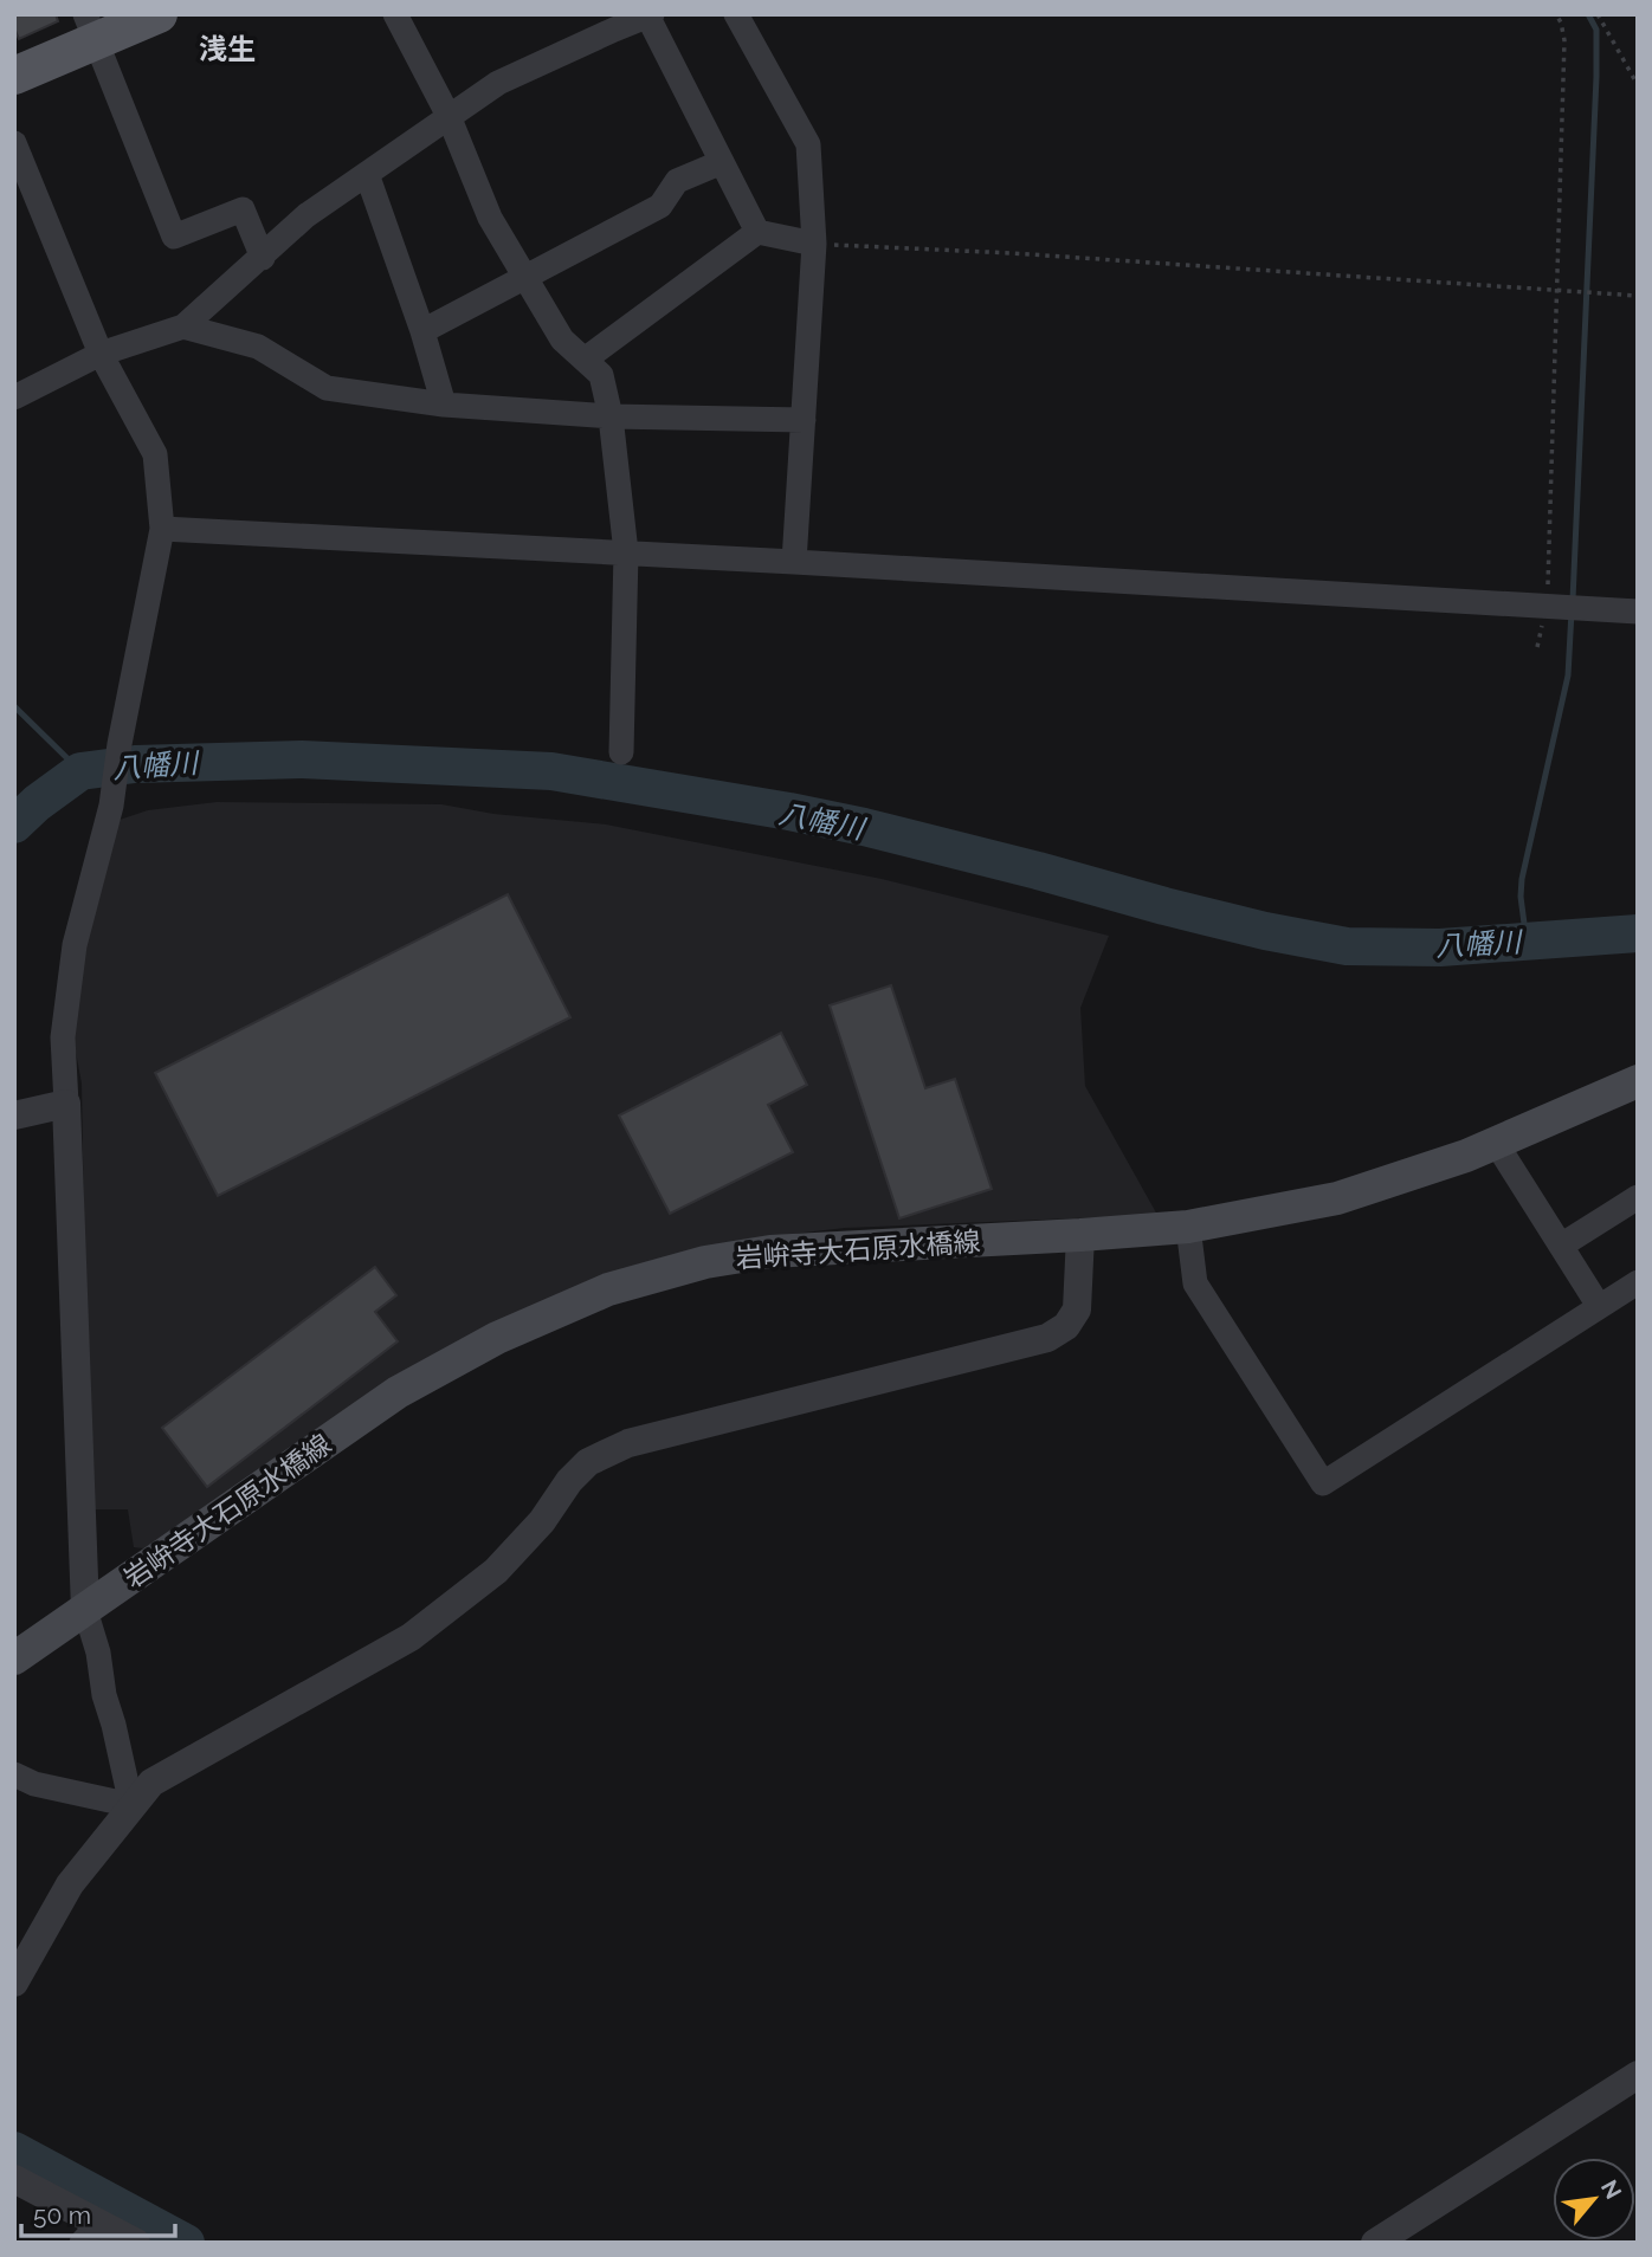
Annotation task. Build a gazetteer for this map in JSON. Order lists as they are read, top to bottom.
{
  "streets": {
    "main road": ["岩峅寺大石原水橋線"]
  },
  "districts": ["浅生"],
  "water": ["八幡川"],
  "scale_bar": "50 m",
  "north": "top right"
}
